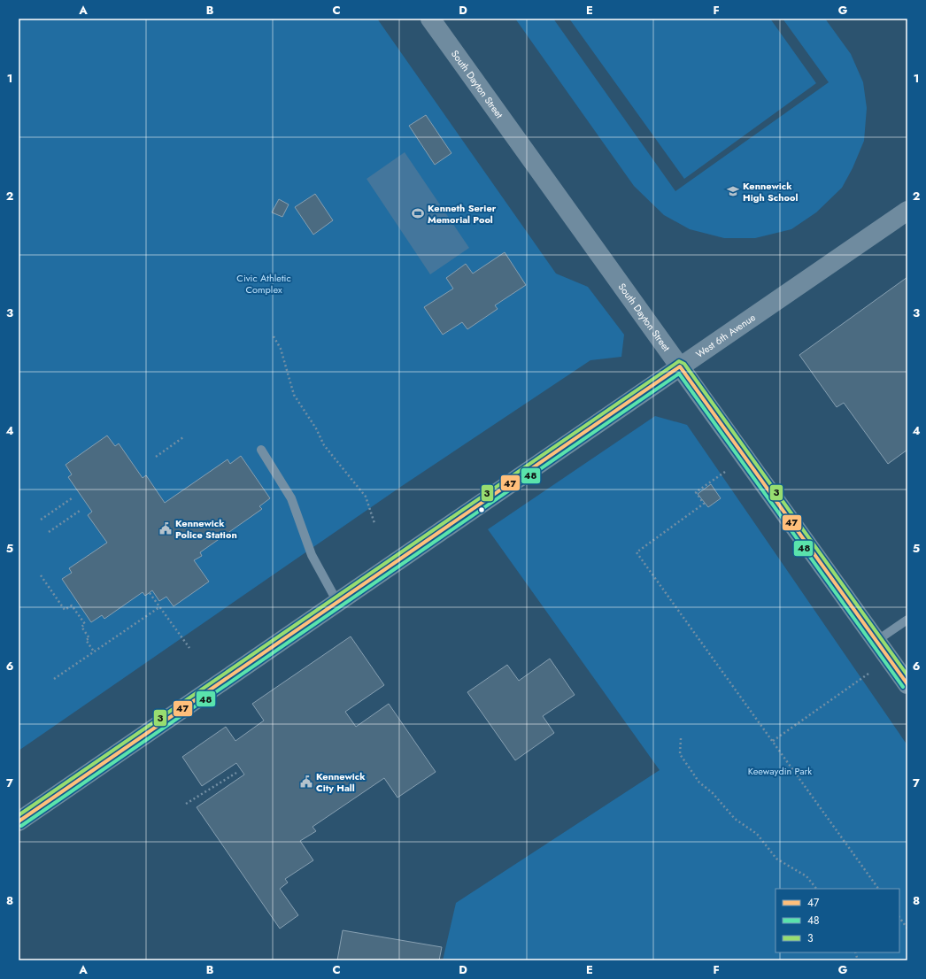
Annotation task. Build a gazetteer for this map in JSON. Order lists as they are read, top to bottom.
{
  "streets": {
    "street": ["South Dayton Street", "West 6th Avenue"]
  },
  "crossings": [
    ["South Dayton Street", "West 6th Avenue"]
  ],
  "parks": ["Civic Athletic Complex", "Keewaydin Park"],
  "places": {
    "school or university": ["Kennewick High School"],
    "sports": ["Kenneth Serier Memorial Pool"],
    "public building": ["Kennewick Police Station", "Kennewick City Hall"]
  },
  "lines": ["transit line 3", "transit line 47", "transit line 48"],
  "legend": ["47", "48", "3"],
  "grid": {
    "columns": [
      "A",
      "B",
      "C",
      "D",
      "E",
      "F",
      "G"
    ],
    "rows": [
      "1",
      "2",
      "3",
      "4",
      "5",
      "6",
      "7",
      "8"
    ]
  }
}
